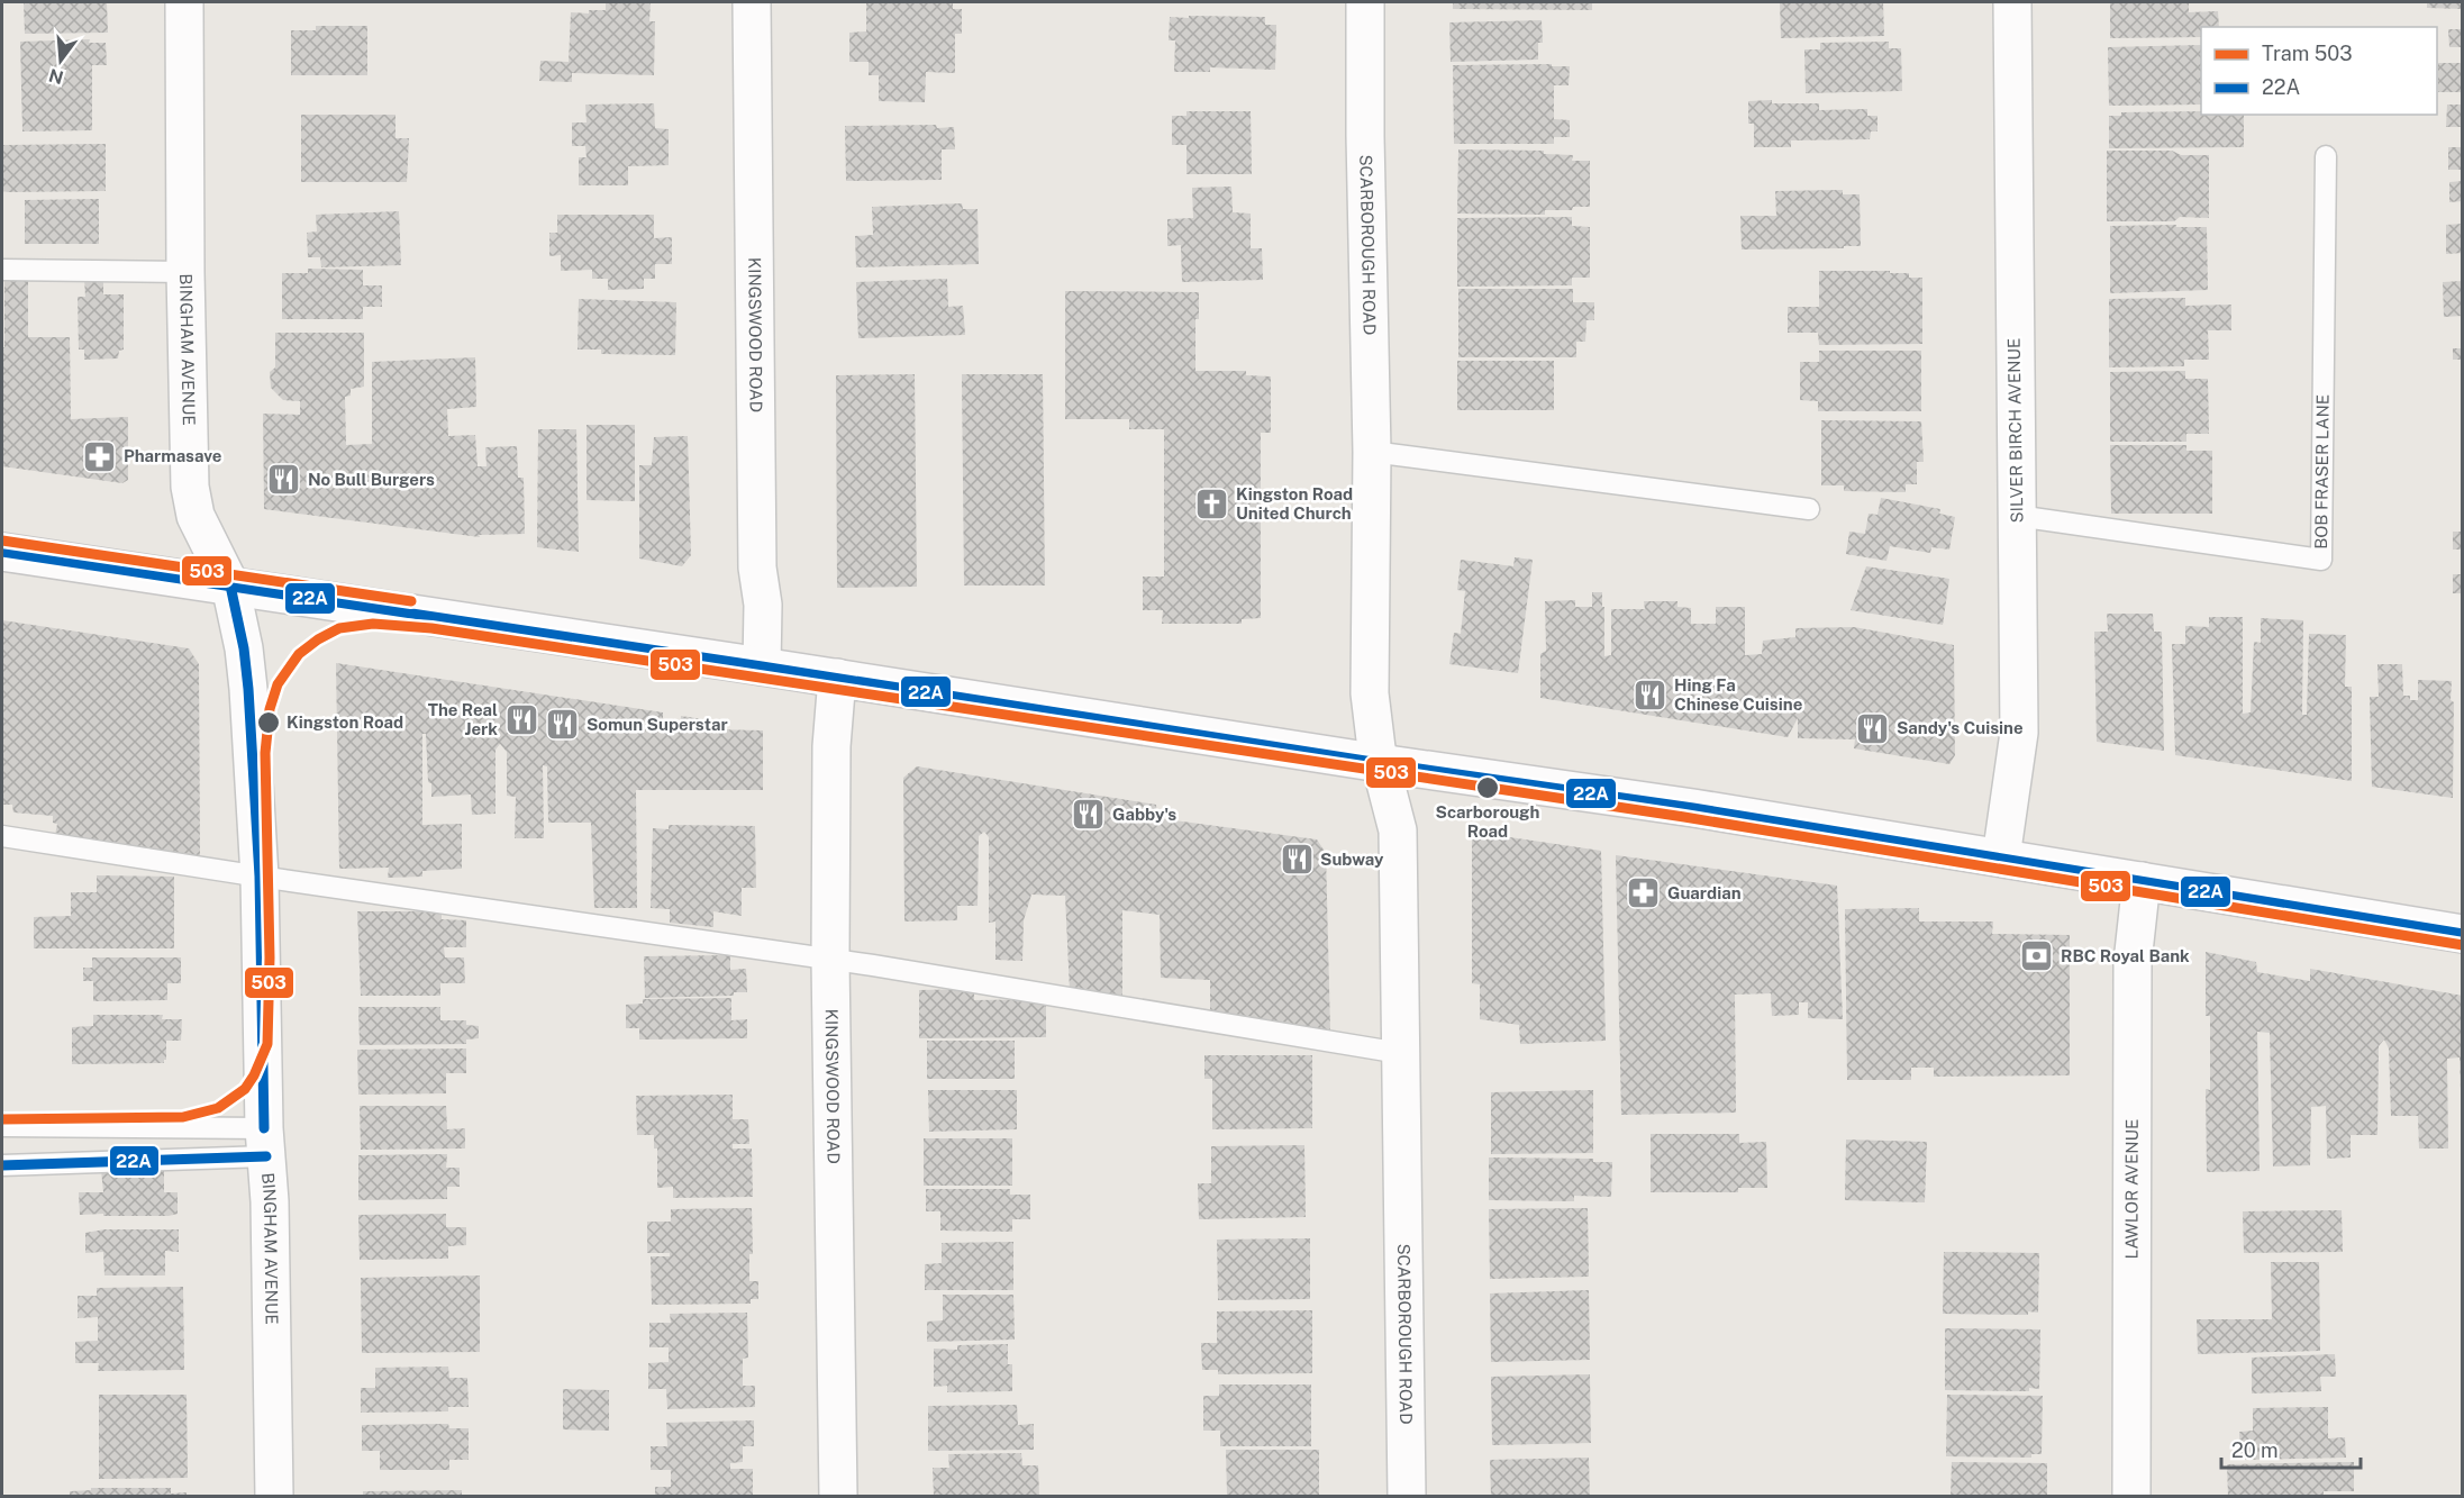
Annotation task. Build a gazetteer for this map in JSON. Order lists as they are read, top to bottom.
{
  "streets": {
    "street": [
      "SCARBOROUGH ROAD",
      "KINGSWOOD ROAD",
      "BINGHAM AVENUE",
      "SILVER BIRCH AVENUE",
      "LAWLOR AVENUE"
    ],
    "lane": ["BOB FRASER LANE"]
  },
  "crossings": [
    ["SILVER BIRCH AVENUE", "BOB FRASER LANE"]
  ],
  "places": {
    "pharmacy": ["Pharmasave", "Guardian"],
    "restaurant": [
      "No Bull Burgers",
      "Hing Fa Chinese Cuisine",
      "The Real Jerk",
      "Somun Superstar",
      "Sandy's Cuisine",
      "Gabby's",
      "Subway"
    ],
    "church": ["Kingston Road United Church"],
    "other": ["Kingston Road", "Scarborough Road"],
    "bank": ["RBC Royal Bank"]
  },
  "lines": ["tram line 503", "transit line 22A"],
  "legend": ["Tram 503", "22A"],
  "scale_bar": "20 m",
  "north": "bottom"
}
